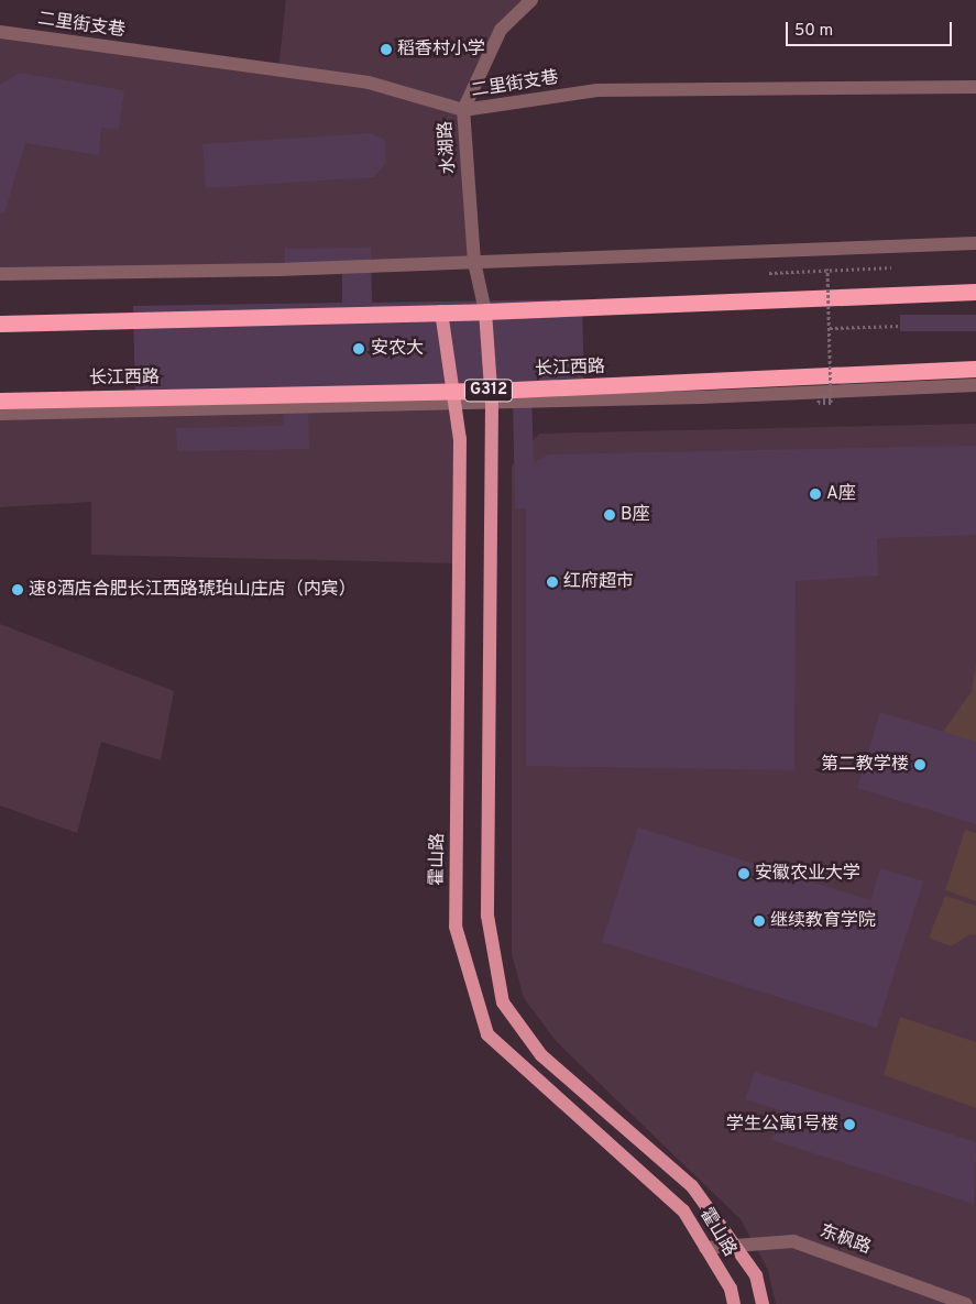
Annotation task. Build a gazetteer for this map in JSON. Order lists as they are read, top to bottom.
{
  "streets": {
    "highway": ["长江西路", "G312"],
    "main road": ["霍山路"],
    "street": ["二里街支巷", "水湖路", "东枫路"]
  },
  "crossings": [
    ["二里街支巷", "水湖路"],
    ["水湖路", "霍山路"],
    ["长江西路", "霍山路"],
    ["霍山路", "东枫路"]
  ],
  "places": [
    "稻香村小学",
    "安农大",
    "A座",
    "B座",
    "红府超市",
    "速8酒店合肥长江西路琥珀山庄店（内宾）",
    "第二教学楼",
    "安徽农业大学",
    "继续教育学院",
    "学生公寓1号楼"
  ],
  "scale_bar": "50 m"
}
